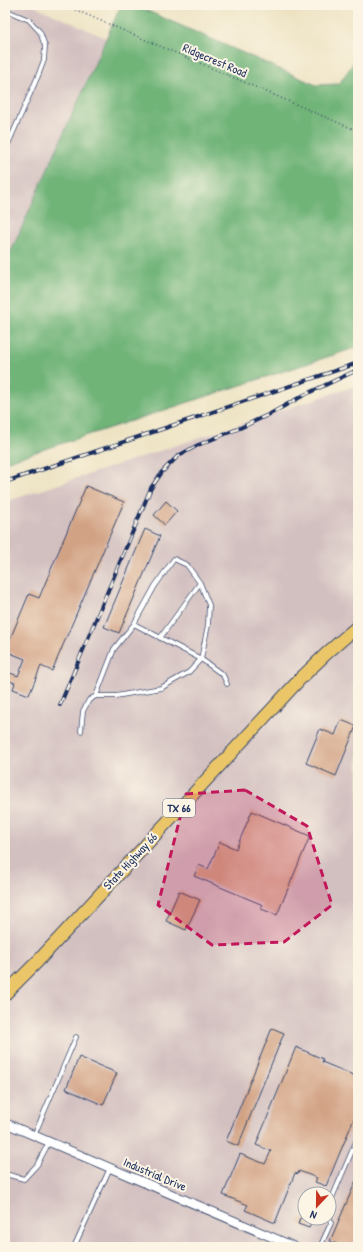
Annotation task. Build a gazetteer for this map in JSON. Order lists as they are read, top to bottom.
{
  "streets": {
    "main road": ["TX 66", "State Highway 66"],
    "street": ["Industrial Drive"],
    "path": ["Ridgecrest Road"]
  },
  "north": "bottom"
}
